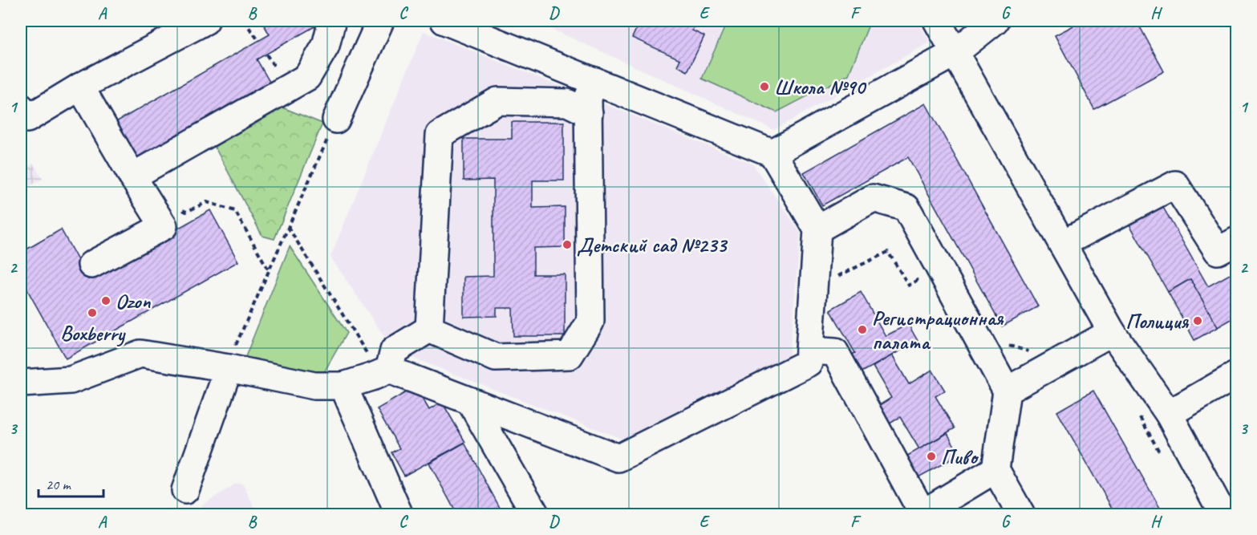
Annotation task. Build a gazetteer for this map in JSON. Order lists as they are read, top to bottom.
{
  "places": [
    "Школа №90",
    "Детский сад №233",
    "Ozon",
    "Boxberry",
    "Полиция",
    "Регистрационная палата",
    "Пиво"
  ],
  "scale_bar": "20 m",
  "grid": {
    "columns": [
      "A",
      "B",
      "C",
      "D",
      "E",
      "F",
      "G",
      "H"
    ],
    "rows": ["1", "2", "3"]
  }
}
